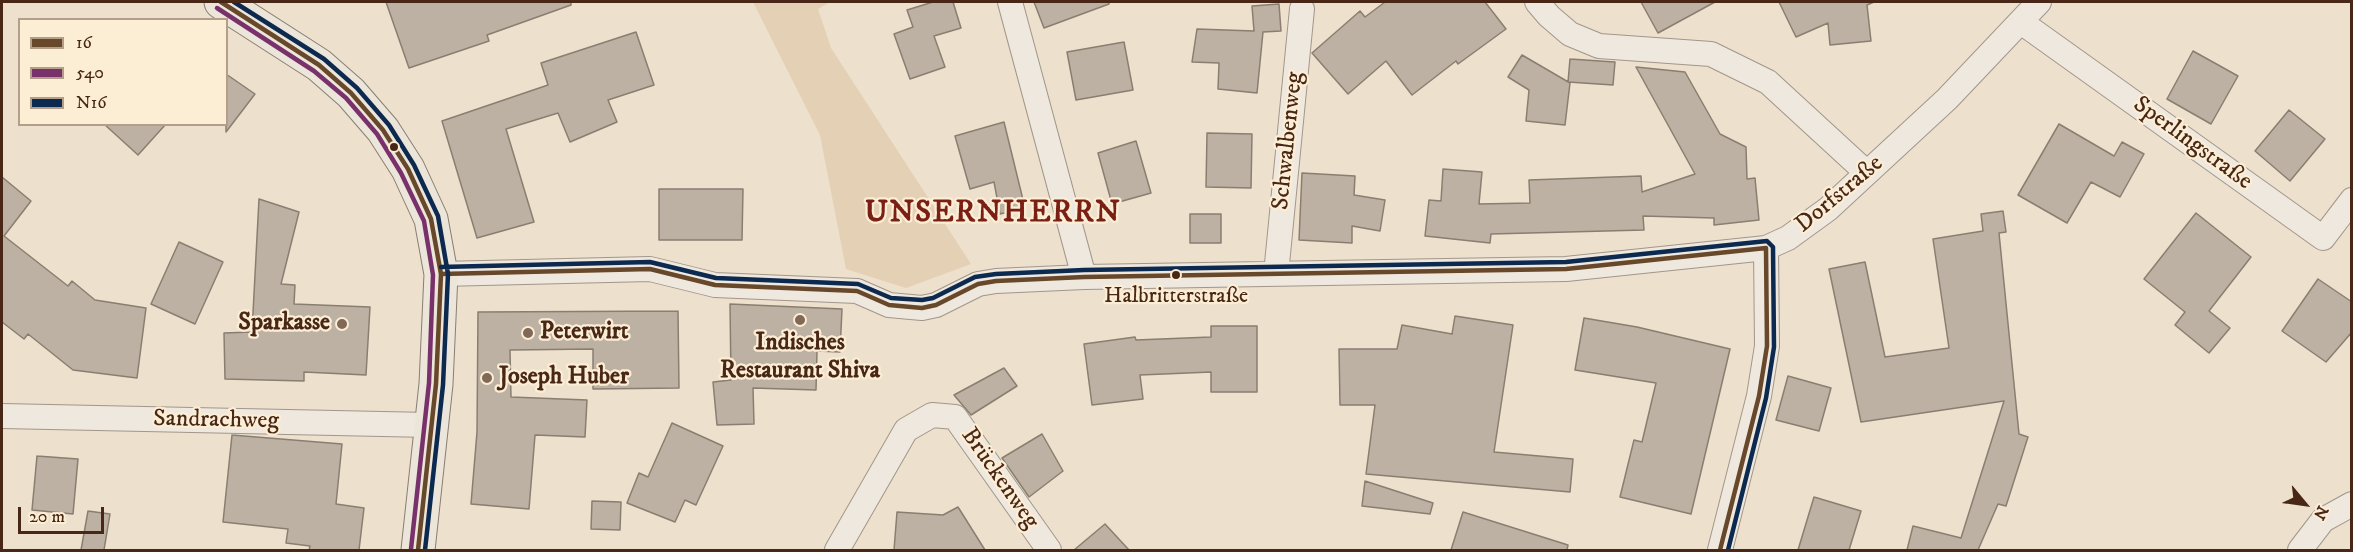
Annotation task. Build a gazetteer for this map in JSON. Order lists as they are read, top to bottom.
{
  "streets": {
    "street": [
      "Schwalbenweg",
      "Sperlingstraße",
      "Dorfstraße",
      "Sandrachweg",
      "Brückenweg"
    ]
  },
  "crossings": [
    ["Schwalbenweg", "Dorfstraße"],
    ["Sperlingstraße", "Dorfstraße"]
  ],
  "districts": ["UNSERNHERRN"],
  "places": [
    "Halbritterstraße",
    "Indisches Restaurant Shiva",
    "Sparkasse",
    "Peterwirt",
    "Joseph Huber"
  ],
  "lines": ["transit line 16", "transit line N16", "transit line 540"],
  "legend": ["16", "540", "N16"],
  "scale_bar": "20 m",
  "north": "bottom right"
}
